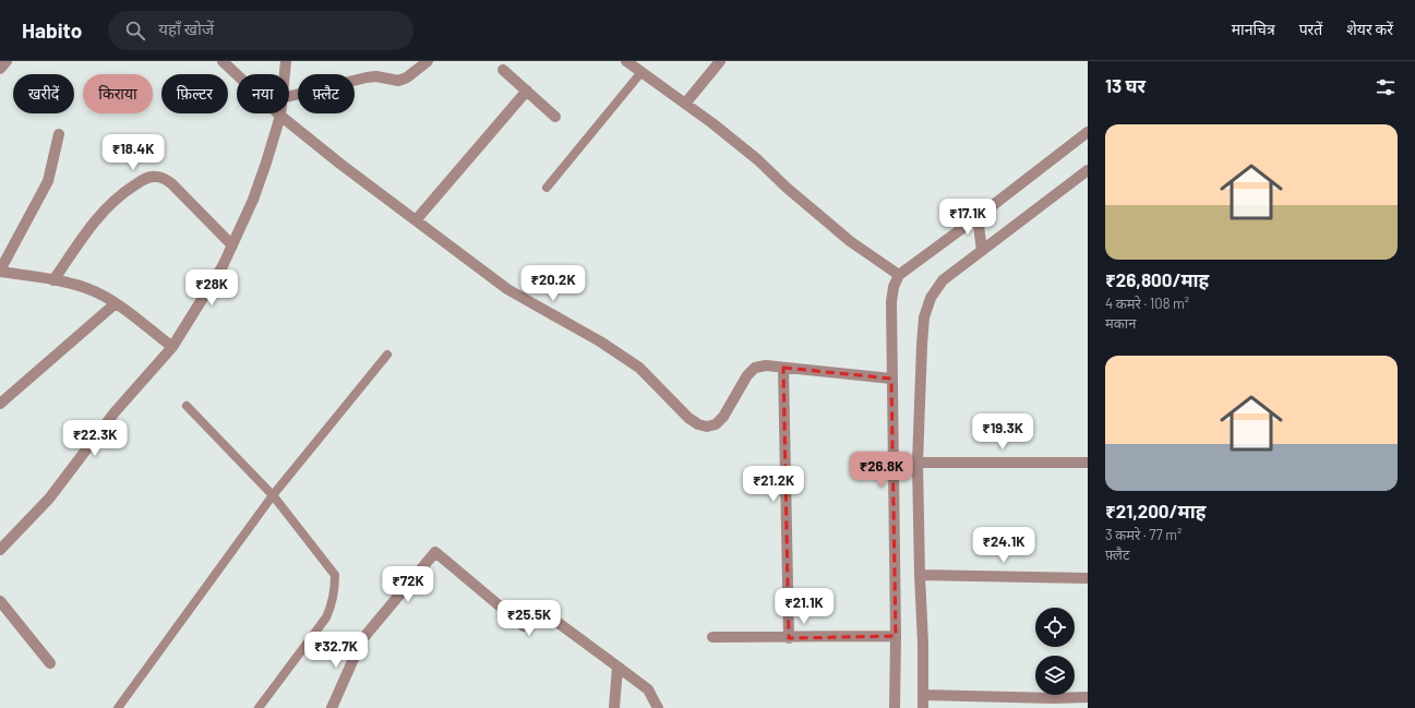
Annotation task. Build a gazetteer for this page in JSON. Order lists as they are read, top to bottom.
{
  "page": {
    "header": "Habito",
    "search": "यहाँ खोजें",
    "nav": ["मानचित्र", "परतें", "शेयर करें"],
    "heading": "13 घर",
    "chip": [
      "खरीदें",
      "किराया",
      "फ़िल्टर",
      "नया",
      "फ़्लैट"
    ],
    "list": [
      {
        "name": "₹26,800/माह",
        "note": "4 कमरे · 108 m² · मकान"
      },
      {
        "name": "₹21,200/माह",
        "note": "3 कमरे · 77 m² · फ़्लैट"
      }
    ],
    "price": [
      "₹18.4K",
      "₹17.1K",
      "₹20.2K",
      "₹28K",
      "₹19.3K",
      "₹22.3K",
      "₹26.8K",
      "₹21.2K",
      "₹24.1K",
      "₹72K",
      "₹21.1K",
      "₹25.5K",
      "₹32.7K"
    ]
  }
}
